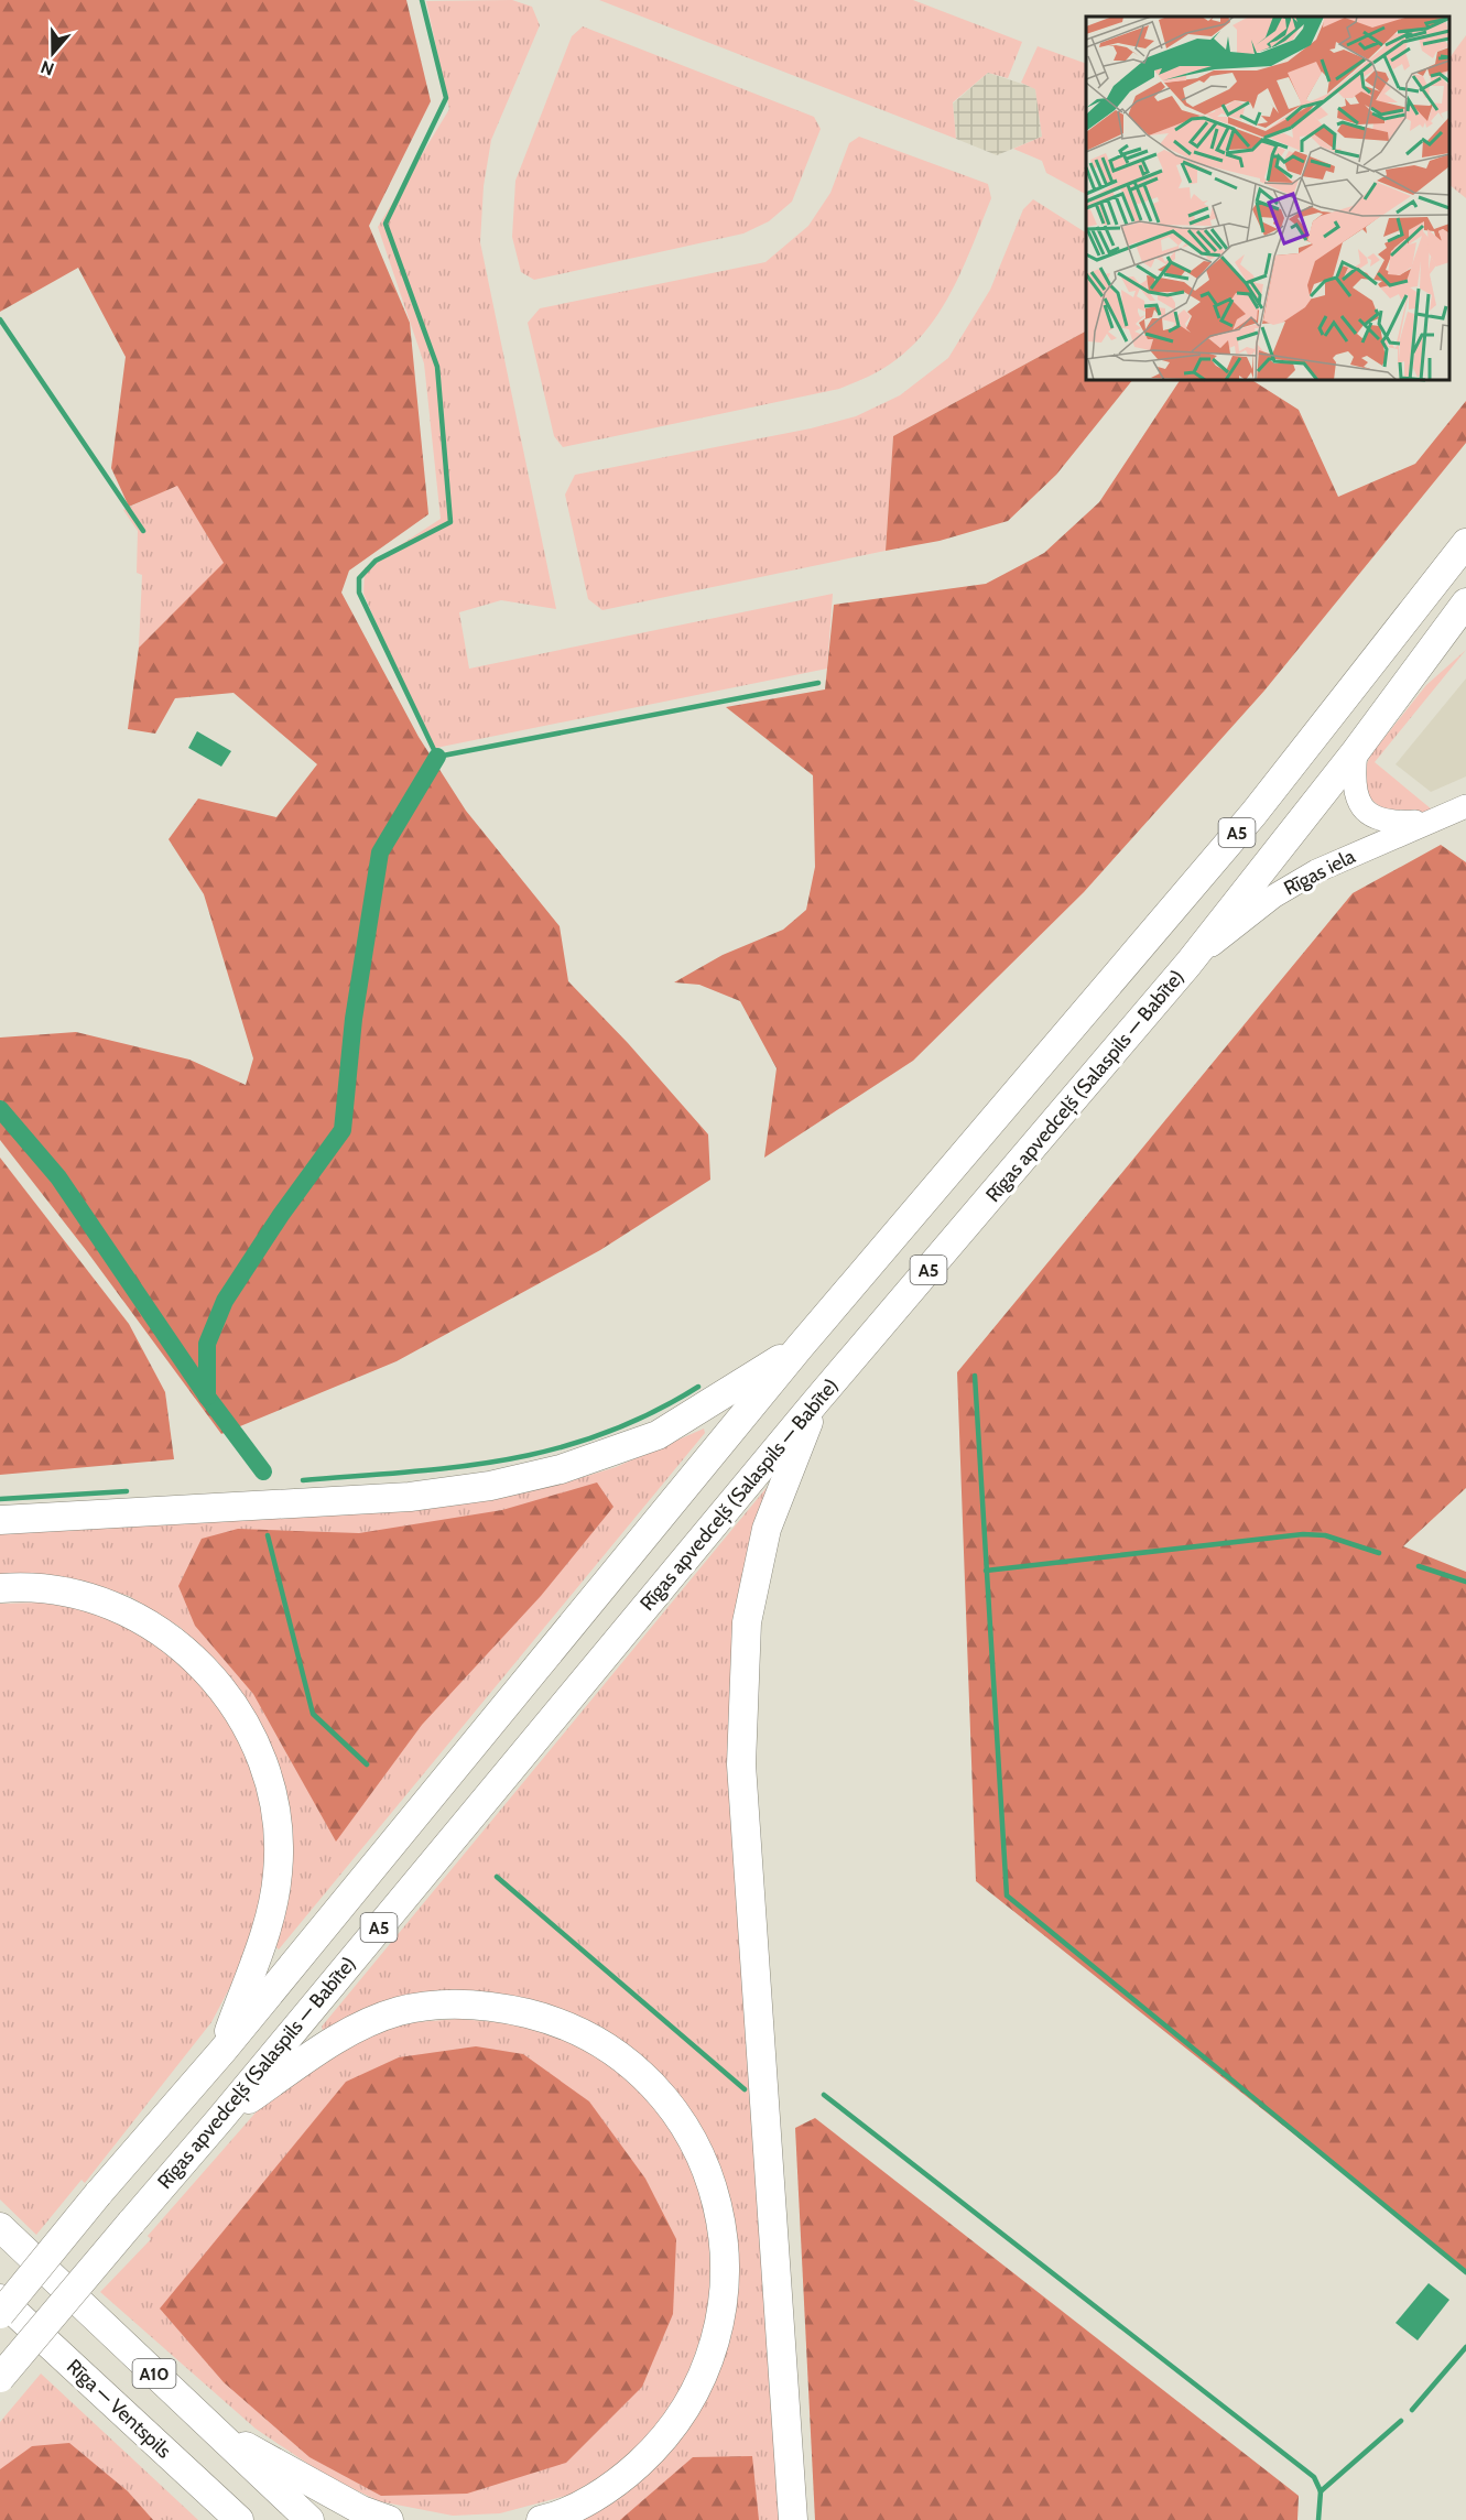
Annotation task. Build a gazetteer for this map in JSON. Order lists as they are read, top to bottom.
{
  "streets": {
    "highway": [
      "A5",
      "Rīgas apvedceļš (Salaspils — Babīte)",
      "A10",
      "Rīga — Ventspils"
    ],
    "main road": ["Rīgas iela"]
  },
  "crossings": [
    ["Rīgas iela", "Rīgas apvedceļš (Salaspils — Babīte)"]
  ],
  "north": "bottom"
}
